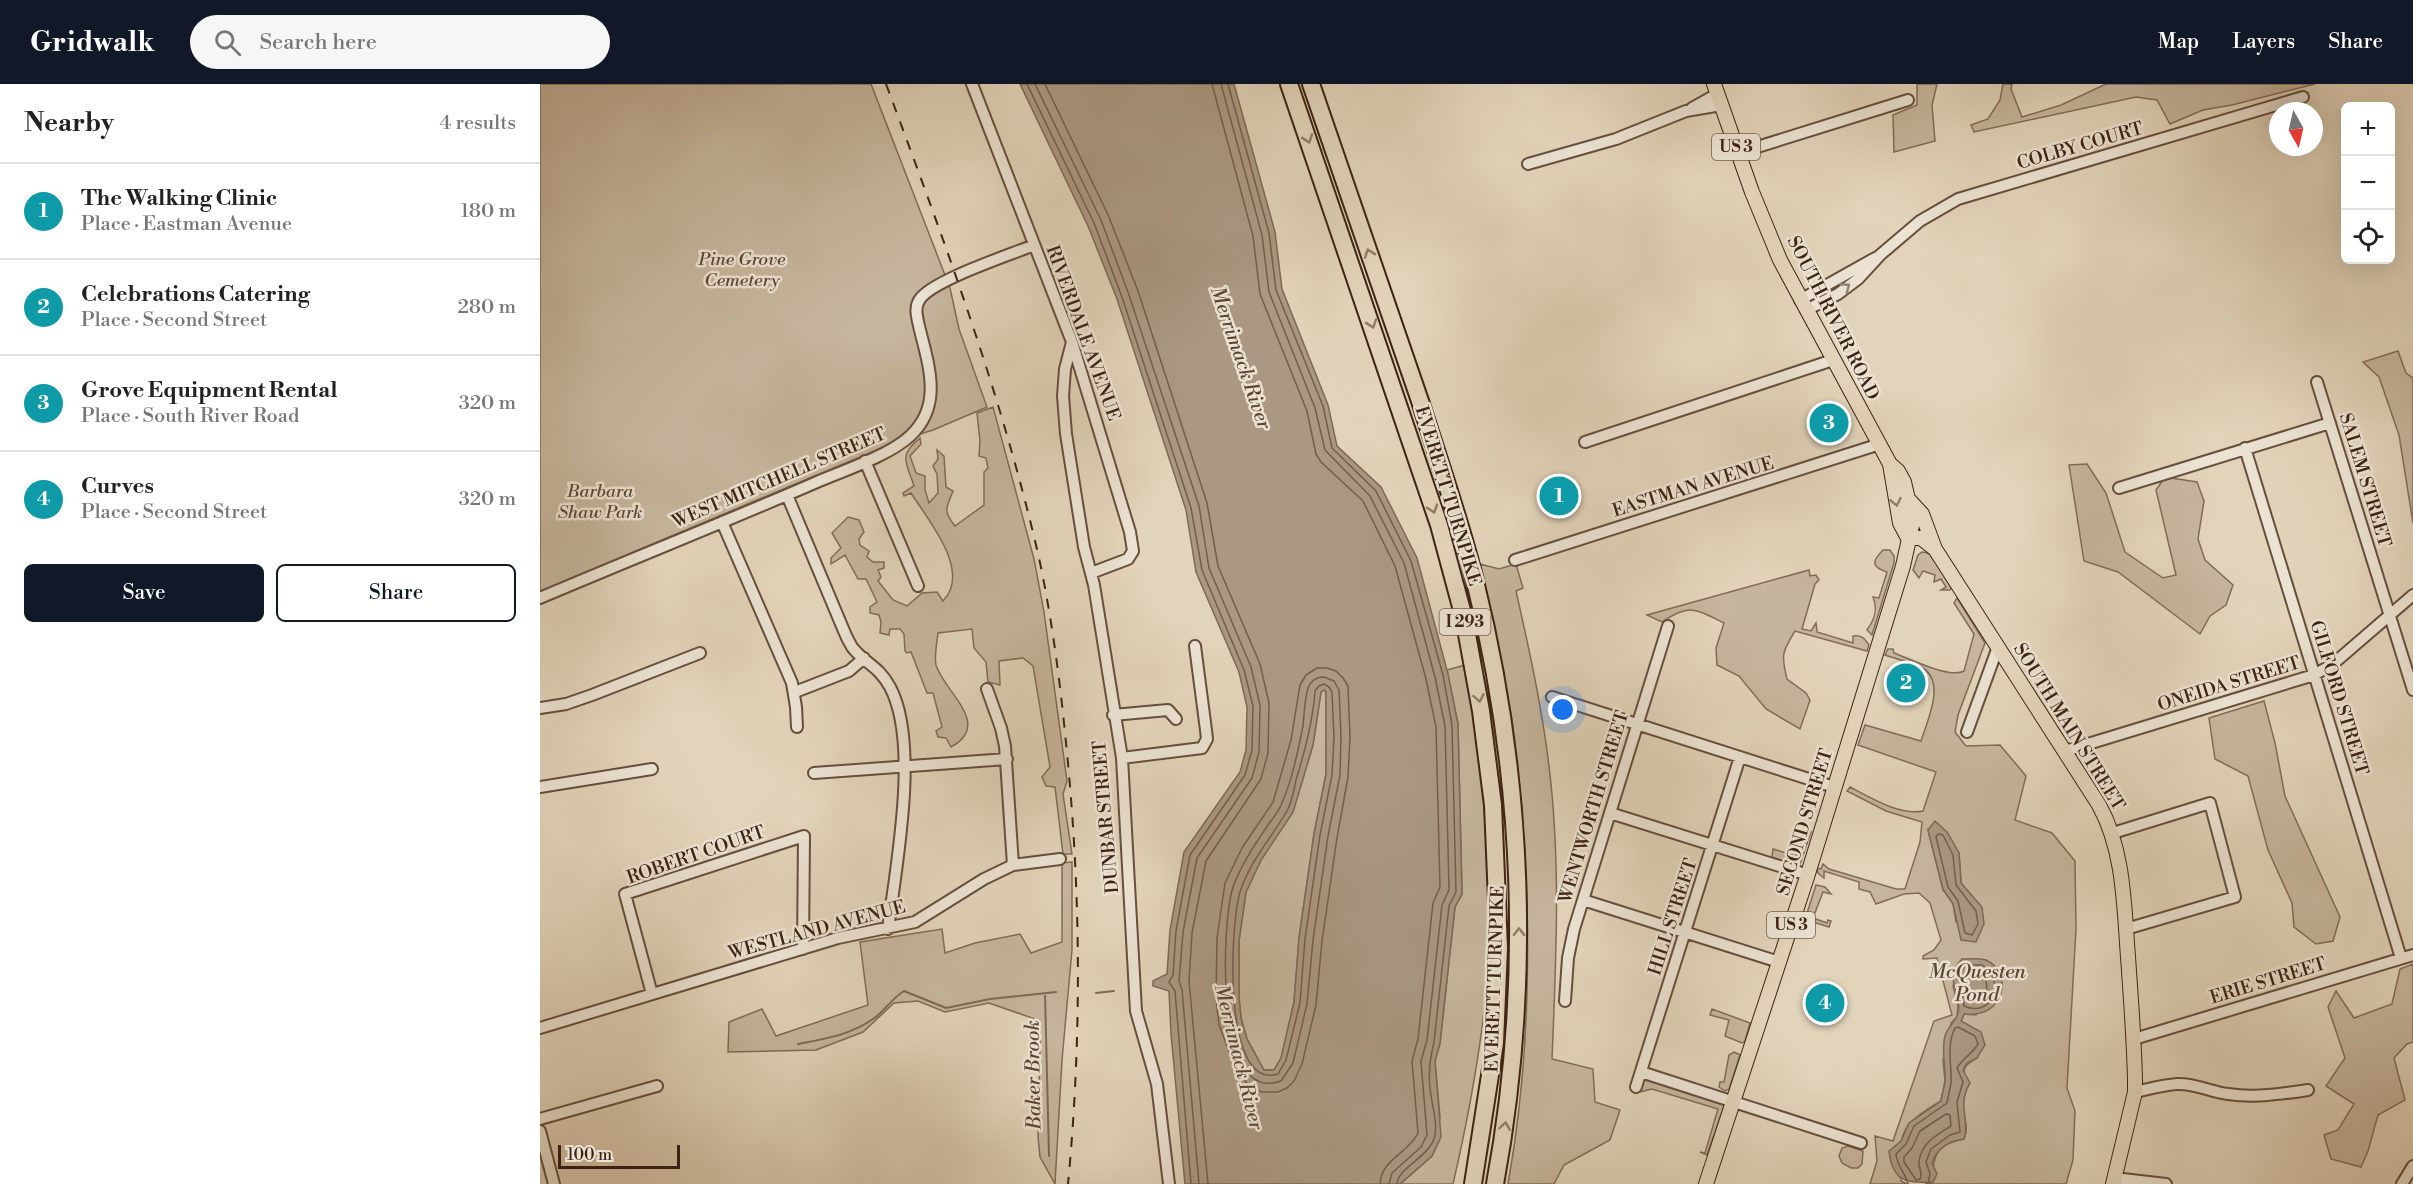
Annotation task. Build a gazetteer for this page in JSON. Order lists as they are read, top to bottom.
{
  "streets": {
    "highway": ["EVERETT TURNPIKE", "I 293"],
    "main road": [
      "US 3",
      "SOUTH RIVER ROAD",
      "SOUTH MAIN STREET",
      "SECOND STREET"
    ],
    "street": [
      "COLBY COURT",
      "RIVERDALE AVENUE",
      "WEST MITCHELL STREET",
      "SALEM STREET",
      "EASTMAN AVENUE",
      "ONEIDA STREET",
      "GILFORD STREET",
      "WENTWORTH STREET",
      "DUNBAR STREET",
      "ROBERT COURT",
      "HILL STREET",
      "WESTLAND AVENUE",
      "ERIE STREET"
    ]
  },
  "crossings": [
    ["COLBY COURT", "SOUTH RIVER ROAD"],
    ["SOUTH RIVER ROAD", "EASTMAN AVENUE"],
    ["SOUTH RIVER ROAD", "SOUTH MAIN STREET"],
    ["SOUTH RIVER ROAD", "SECOND STREET"],
    ["RIVERDALE AVENUE", "WEST MITCHELL STREET"],
    ["RIVERDALE AVENUE", "DUNBAR STREET"],
    ["SALEM STREET", "ONEIDA STREET"],
    ["ONEIDA STREET", "GILFORD STREET"],
    ["ONEIDA STREET", "SOUTH MAIN STREET"],
    ["GILFORD STREET", "ERIE STREET"],
    ["SOUTH MAIN STREET", "ERIE STREET"],
    ["ROBERT COURT", "WESTLAND AVENUE"]
  ],
  "water": ["Merrimack River", "McQuesten Pond", "Baker Brook"],
  "parks": ["Pine Grove Cemetery", "Barbara Shaw Park"],
  "scale_bar": "100 m",
  "north": "bottom",
  "page": {
    "header": "Gridwalk",
    "search": "Search here",
    "nav": ["Map", "Layers", "Share"],
    "heading": ["Nearby", "4 results"],
    "map_buttons": ["+", "−"],
    "list": [
      {
        "mark": "1",
        "name": "The Walking Clinic",
        "note": "Place · Eastman Avenue",
        "value": "180 m"
      },
      {
        "mark": "2",
        "name": "Celebrations Catering",
        "note": "Place · Second Street",
        "value": "280 m"
      },
      {
        "mark": "3",
        "name": "Grove Equipment Rental",
        "note": "Place · South River Road",
        "value": "320 m"
      },
      {
        "mark": "4",
        "name": "Curves",
        "note": "Place · Second Street",
        "value": "320 m"
      }
    ],
    "pins": [
      "3",
      "1",
      "2",
      "4"
    ],
    "buttons": ["Save", "Share"],
    "scale": "100 m"
  }
}
